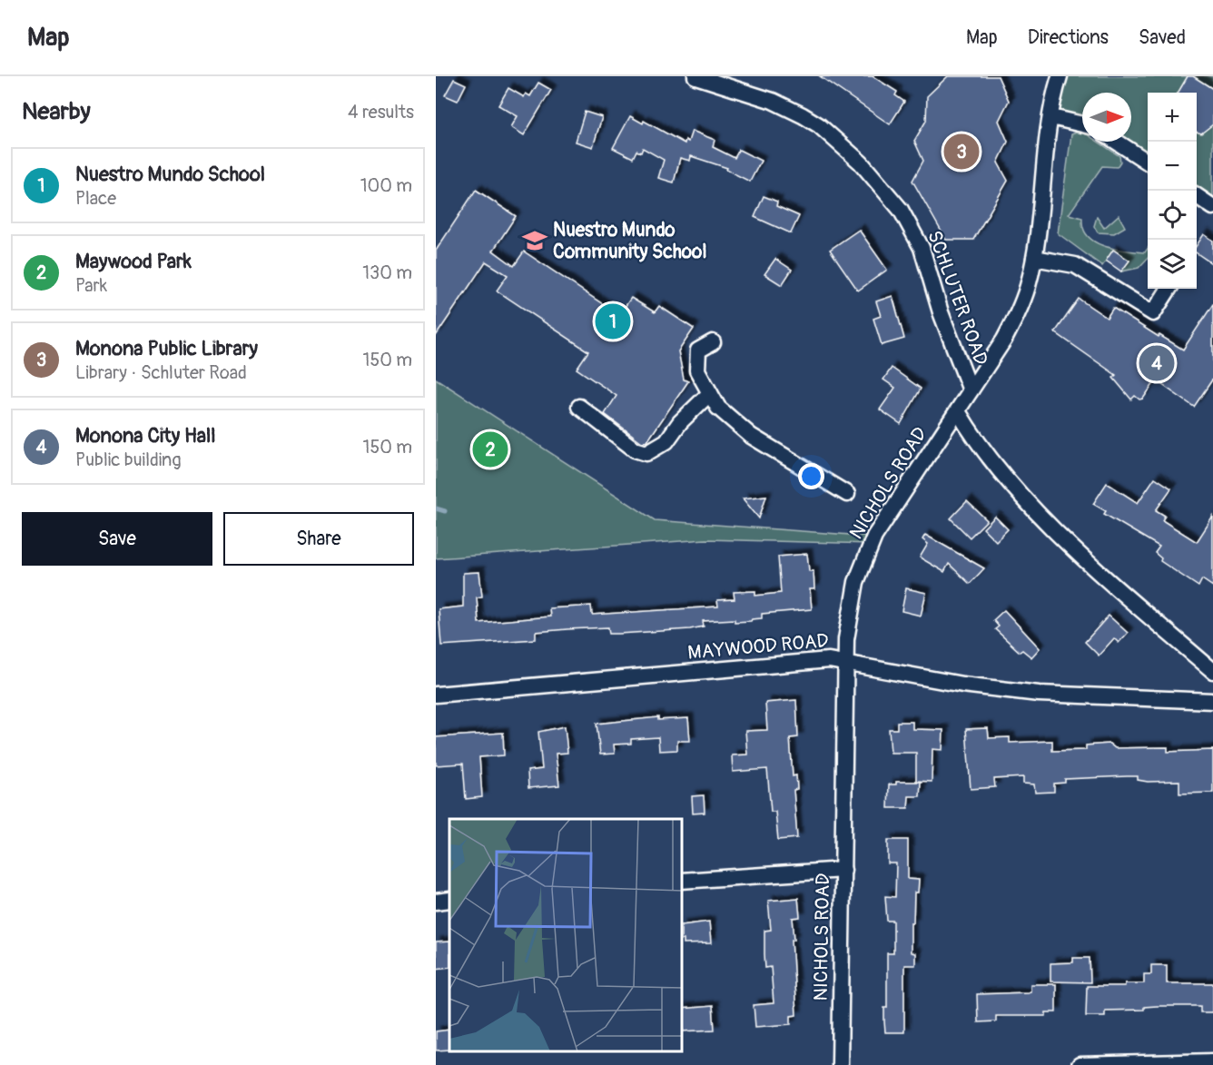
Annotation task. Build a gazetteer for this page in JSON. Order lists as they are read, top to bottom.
{
  "streets": {
    "street": ["SCHLUTER ROAD", "NICHOLS ROAD", "MAYWOOD ROAD"]
  },
  "crossings": [
    ["SCHLUTER ROAD", "NICHOLS ROAD"],
    ["NICHOLS ROAD", "MAYWOOD ROAD"]
  ],
  "places": {
    "school or university": ["Nuestro Mundo Community School"]
  },
  "north": "right",
  "page": {
    "header": "Map",
    "nav": ["Map", "Directions", "Saved"],
    "heading": ["Nearby", "4 results"],
    "map_buttons": ["+", "−"],
    "pins": [
      "3",
      "1",
      "4",
      "2"
    ],
    "list": [
      {
        "mark": "1",
        "name": "Nuestro Mundo School",
        "note": "Place",
        "value": "100 m"
      },
      {
        "mark": "2",
        "name": "Maywood Park",
        "note": "Park",
        "value": "130 m"
      },
      {
        "mark": "3",
        "name": "Monona Public Library",
        "note": "Library · Schluter Road",
        "value": "150 m"
      },
      {
        "mark": "4",
        "name": "Monona City Hall",
        "note": "Public building",
        "value": "150 m"
      }
    ],
    "buttons": ["Save", "Share"]
  }
}
